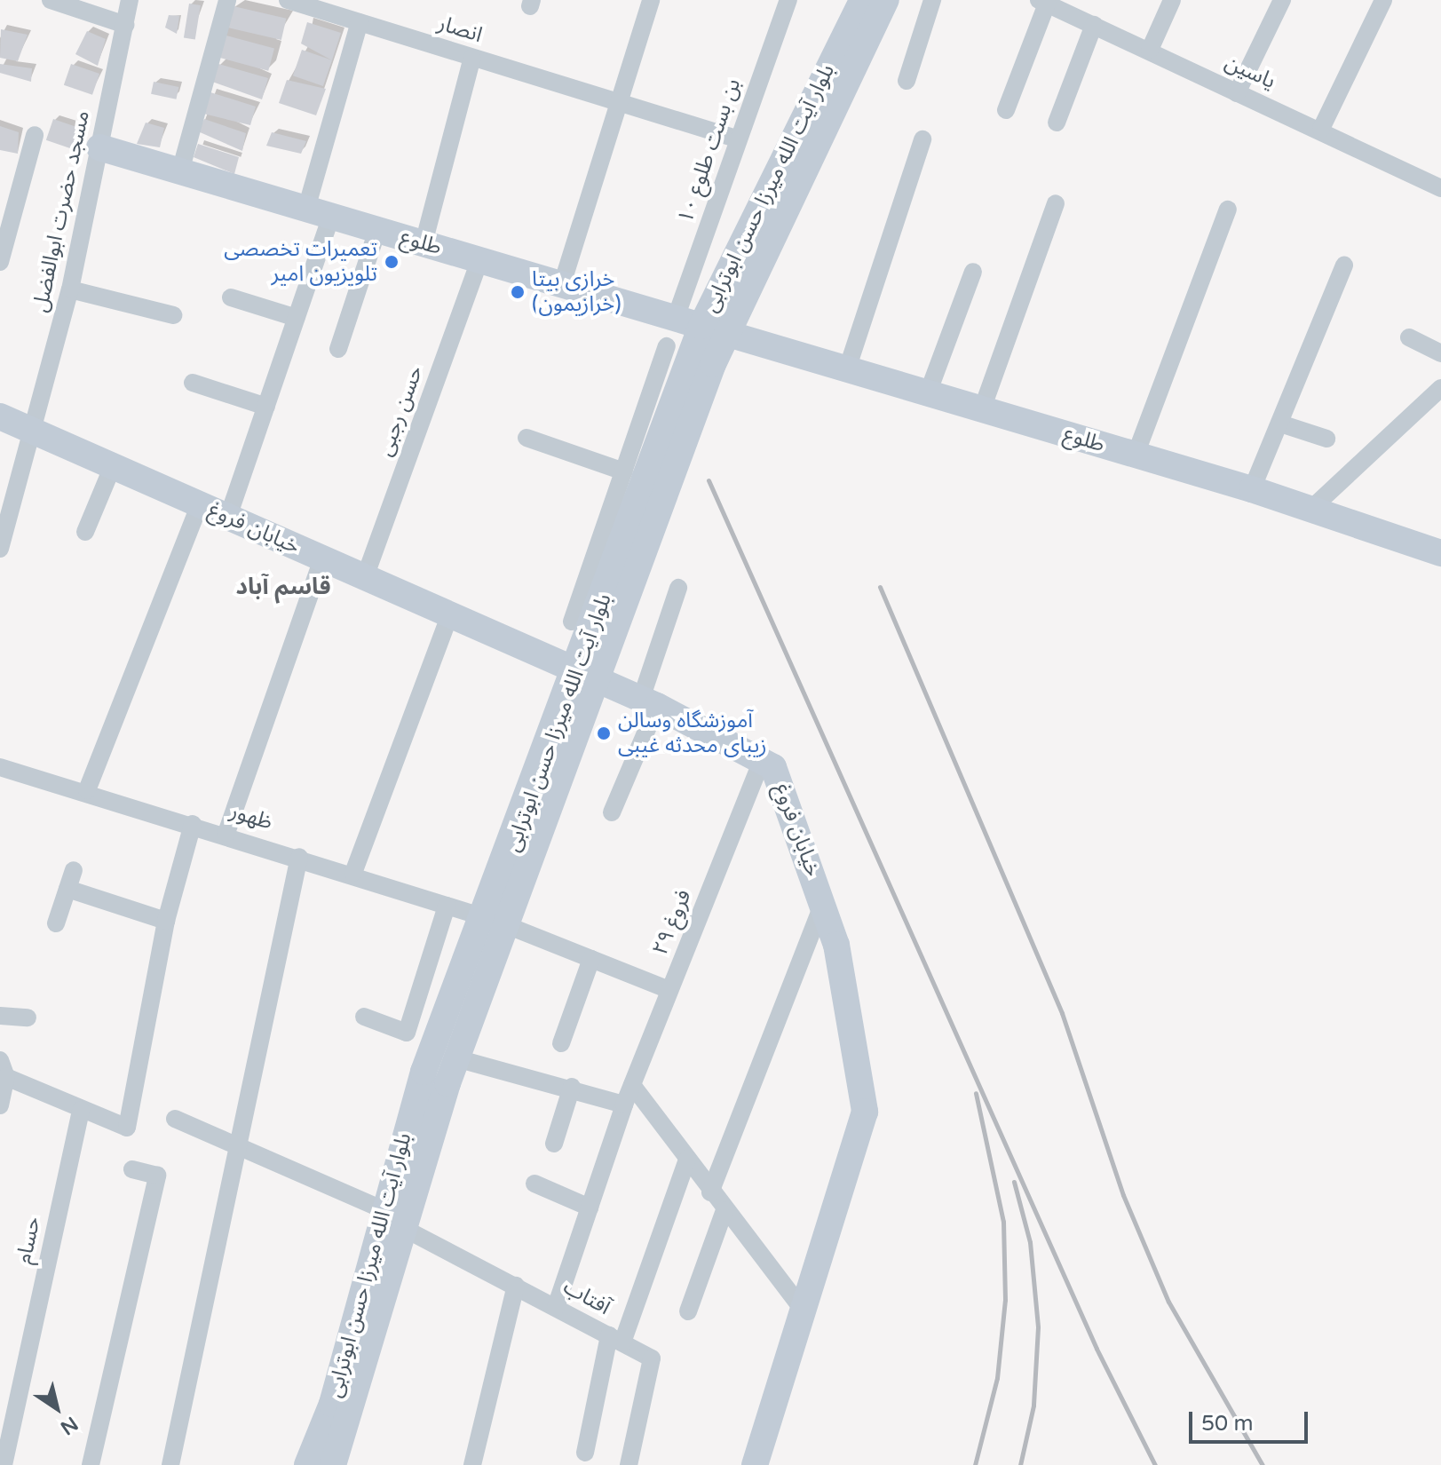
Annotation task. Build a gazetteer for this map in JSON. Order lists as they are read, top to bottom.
{
  "streets": {
    "street": [
      "انصار",
      "یاسین",
      "بن بست طلوع ۱۰",
      "بلوار آیت الله میرزا حسن ابوترابی",
      "مسجد حضرت ابوالفضل",
      "طلوع",
      "حسن رجبی",
      "خیابان فروغ",
      "ظهور",
      "فروغ ۲۹",
      "حسام",
      "آفتاب"
    ]
  },
  "crossings": [
    ["انصار", "بن بست طلوع ۱۰"],
    ["بن بست طلوع ۱۰", "طلوع"],
    ["بلوار آیت الله میرزا حسن ابوترابی", "طلوع"],
    ["بلوار آیت الله میرزا حسن ابوترابی", "خیابان فروغ"],
    ["بلوار آیت الله میرزا حسن ابوترابی", "ظهور"],
    ["بلوار آیت الله میرزا حسن ابوترابی", "آفتاب"],
    ["مسجد حضرت ابوالفضل", "طلوع"],
    ["مسجد حضرت ابوالفضل", "خیابان فروغ"],
    ["طلوع", "حسن رجبی"],
    ["حسن رجبی", "خیابان فروغ"],
    ["خیابان فروغ", "فروغ ۲۹"],
    ["ظهور", "فروغ ۲۹"],
    ["فروغ ۲۹", "آفتاب"]
  ],
  "districts": ["قاسم آباد"],
  "places": ["تعمیرات تخصصی تلویزیون امیر", "خرازی بیتا (خرازیمون)", "آموزشگاه وسالن زیبای محدثه غیبی"],
  "scale_bar": "50 m",
  "north": "bottom right"
}
